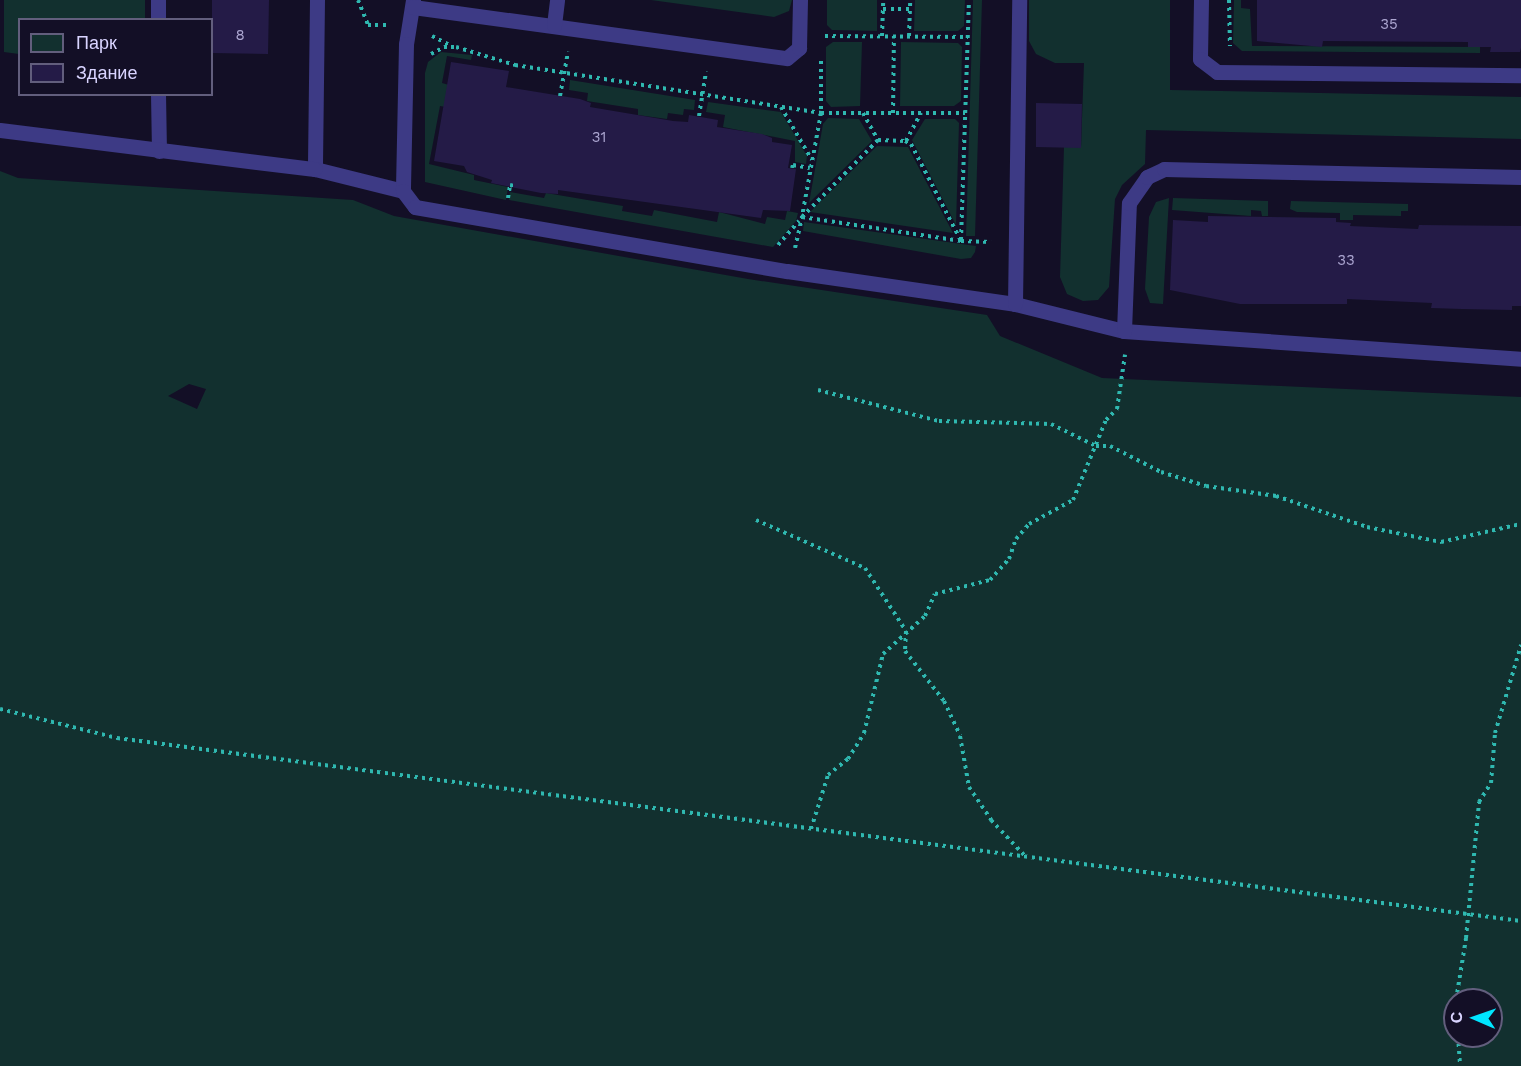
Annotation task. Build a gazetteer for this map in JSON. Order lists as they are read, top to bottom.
{
  "house_numbers": [
    "35",
    "8",
    "31",
    "33"
  ],
  "legend": ["Парк", "Здание"],
  "north": "left"
}
